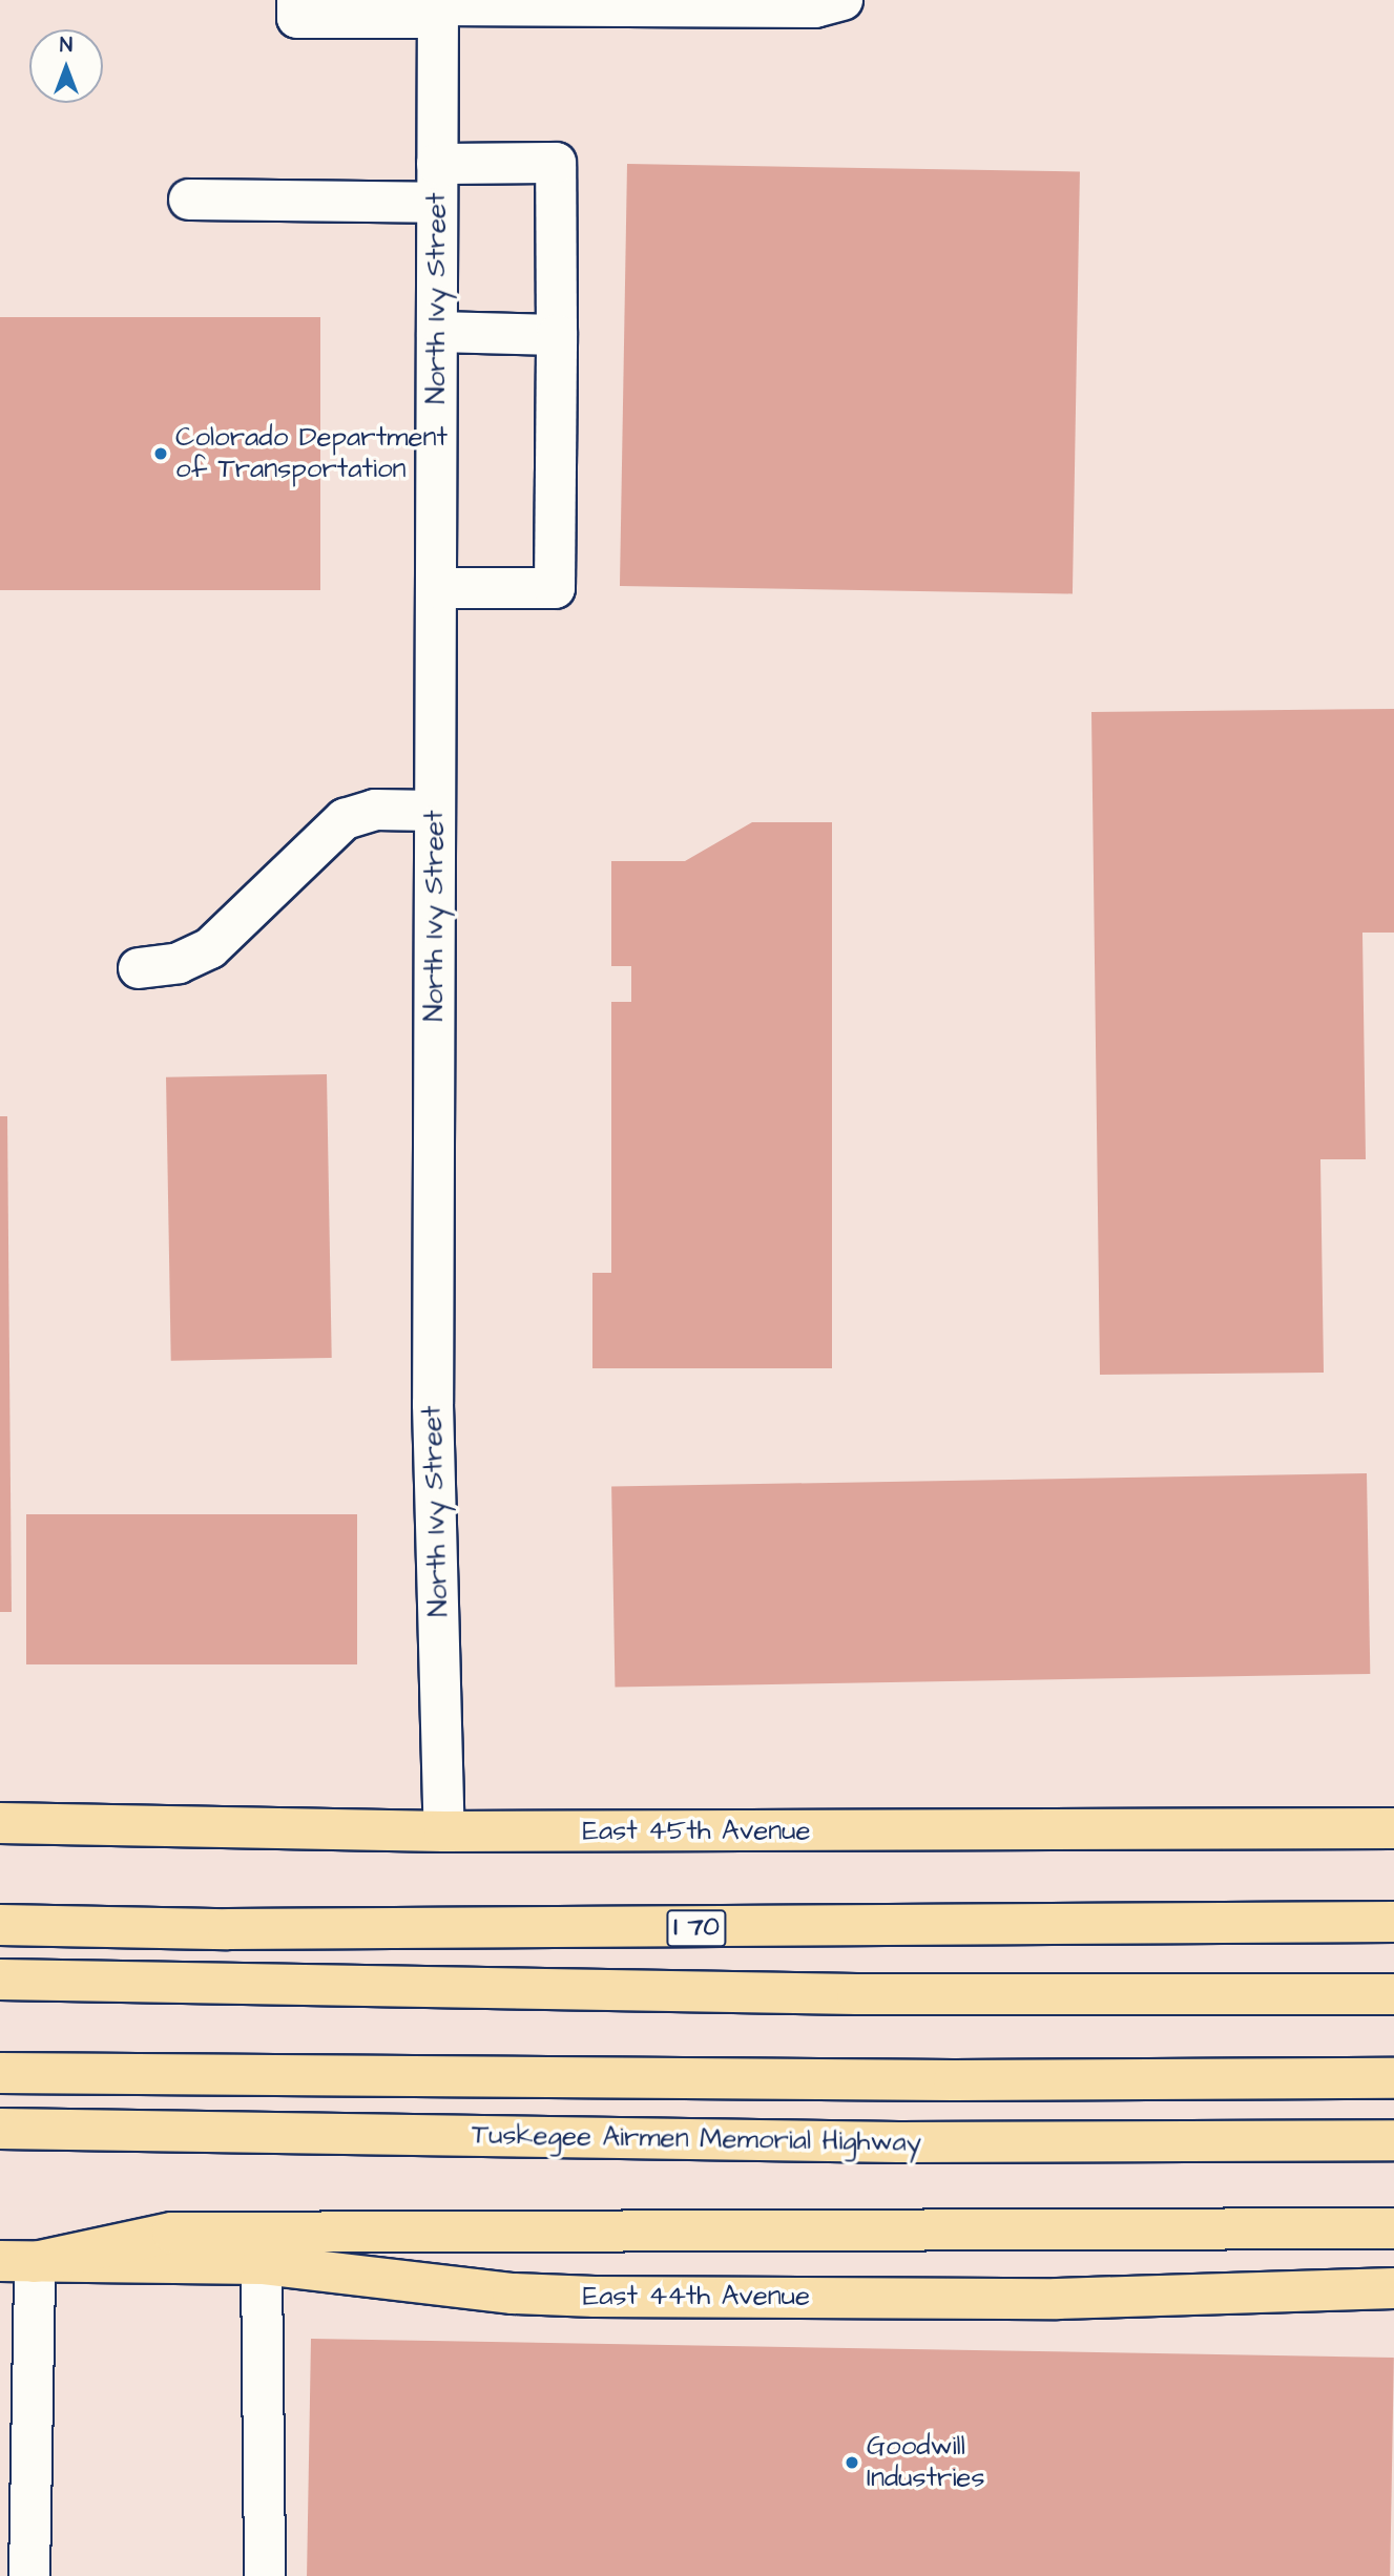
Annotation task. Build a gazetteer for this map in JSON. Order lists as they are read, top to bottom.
{
  "streets": {
    "main road": [
      "East 45th Avenue",
      "I 70",
      "Tuskegee Airmen Memorial Highway",
      "East 44th Avenue"
    ],
    "street": ["North Ivy Street"]
  },
  "crossings": [
    ["North Ivy Street", "East 45th Avenue"]
  ],
  "places": ["Colorado Department of Transportation", "Goodwill Industries"],
  "north": "top"
}
